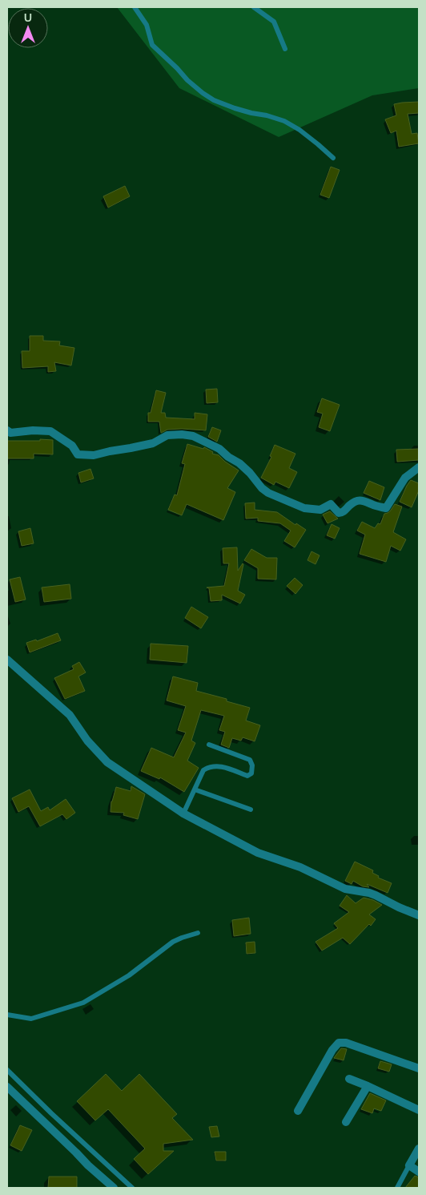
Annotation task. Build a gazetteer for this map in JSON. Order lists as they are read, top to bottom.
{
  "north": "top"
}
